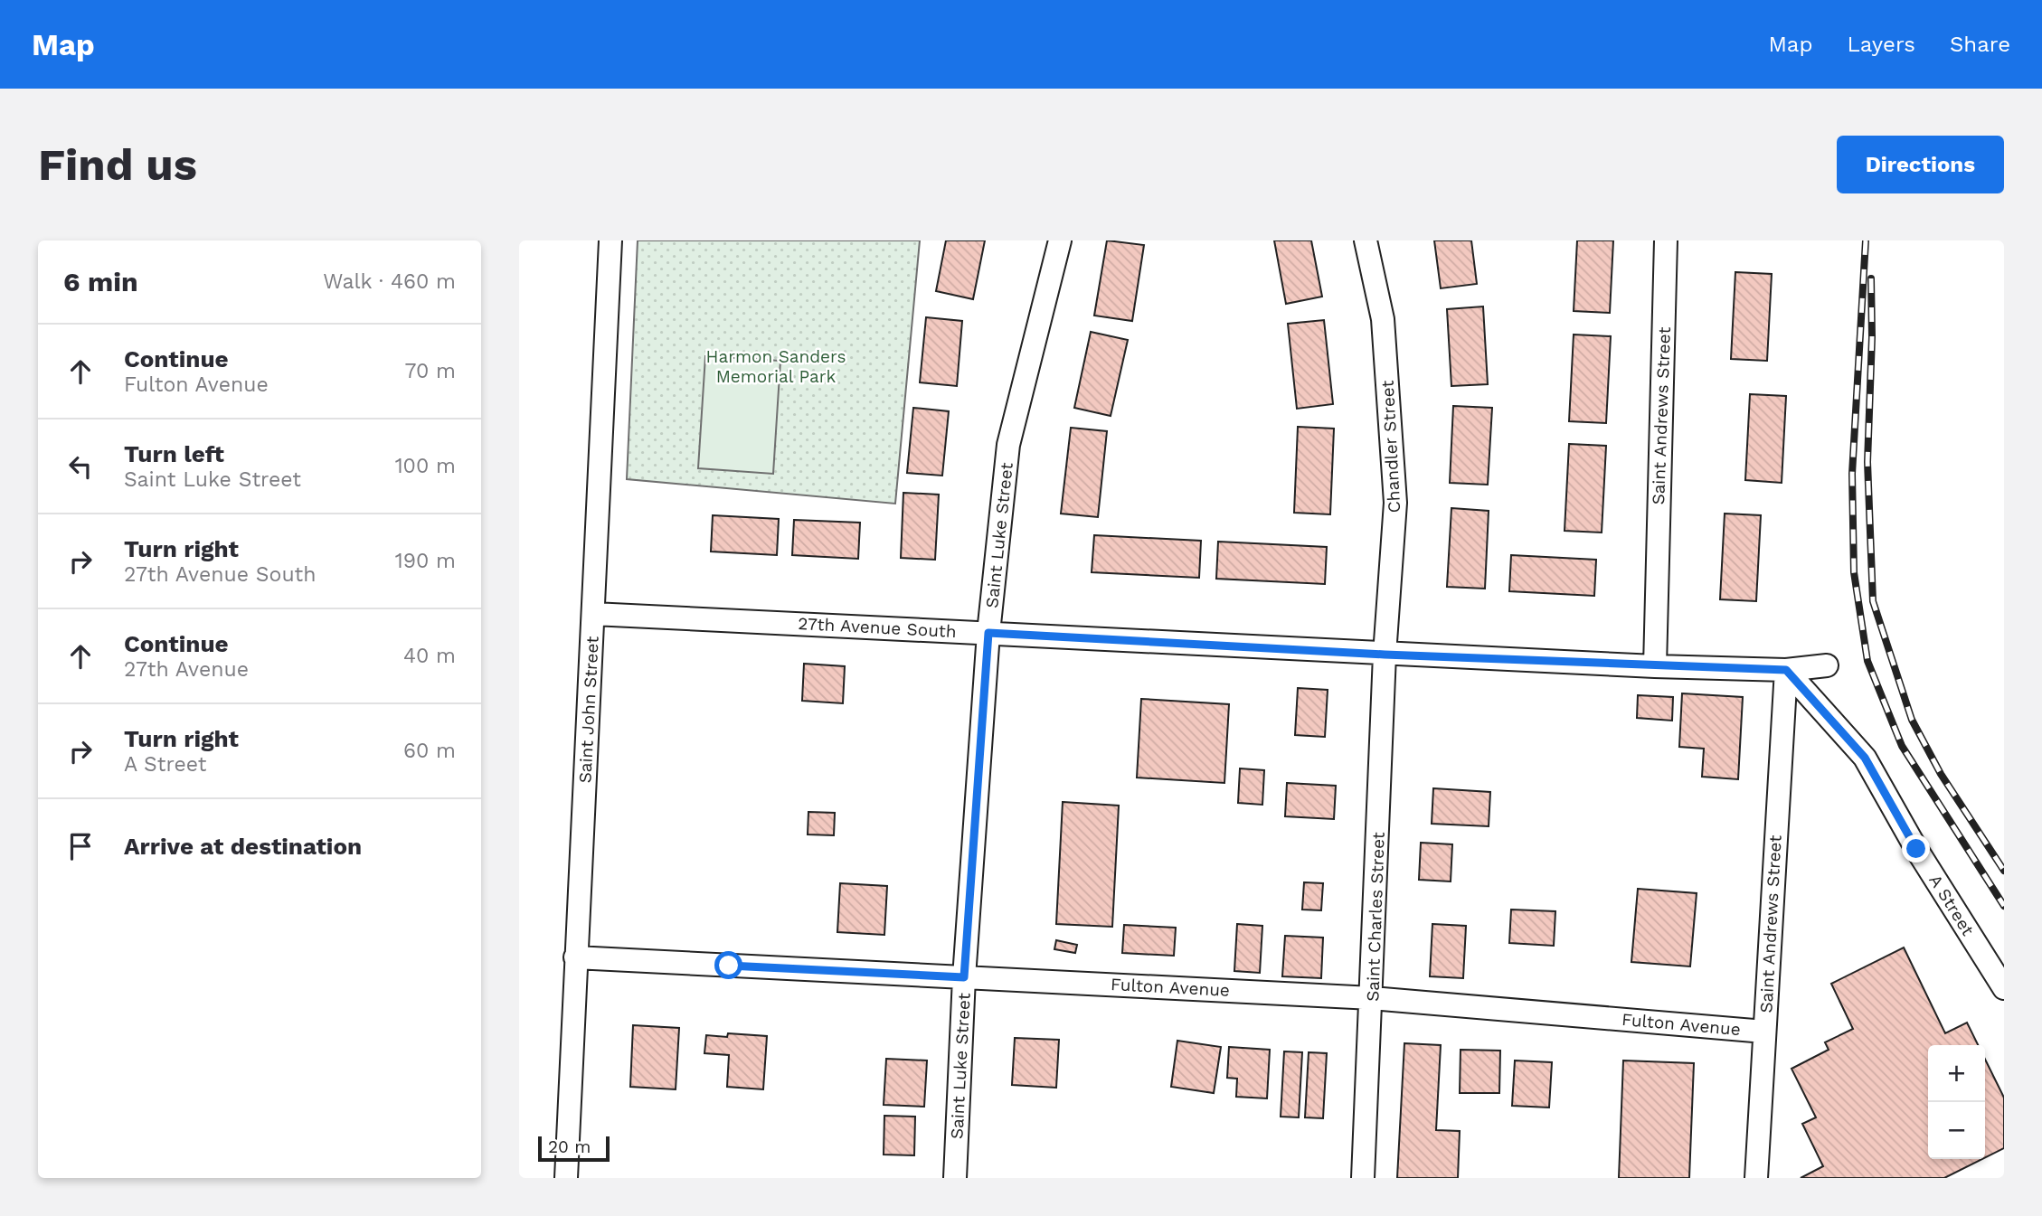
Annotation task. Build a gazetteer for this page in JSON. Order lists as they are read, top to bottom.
{
  "streets": {
    "street": [
      "Saint Andrews Street",
      "Chandler Street",
      "Saint Luke Street",
      "27th Avenue South",
      "Saint John Street",
      "A Street",
      "Saint Charles Street",
      "Fulton Avenue"
    ]
  },
  "crossings": [
    ["Saint Andrews Street", "27th Avenue South"],
    ["Saint Andrews Street", "A Street"],
    ["Saint Andrews Street", "Fulton Avenue"],
    ["Chandler Street", "27th Avenue South"],
    ["Chandler Street", "Saint Charles Street"],
    ["Saint Luke Street", "27th Avenue South"],
    ["Saint Luke Street", "Fulton Avenue"],
    ["27th Avenue South", "Saint John Street"],
    ["27th Avenue South", "A Street"],
    ["27th Avenue South", "Saint Charles Street"],
    ["Saint John Street", "Fulton Avenue"],
    ["Saint Charles Street", "Fulton Avenue"]
  ],
  "parks": ["Harmon Sanders Memorial Park"],
  "scale_bar": "20 m",
  "page": {
    "header": "Map",
    "nav": ["Map", "Layers", "Share"],
    "buttons": "Directions",
    "title": "Find us",
    "heading": ["6 min", "Walk · 460 m"],
    "list": [
      ["Continue", "Fulton Avenue", "70 m"],
      ["Turn left", "Saint Luke Street", "100 m"],
      ["Turn right", "27th Avenue South", "190 m"],
      ["Continue", "27th Avenue", "40 m"],
      ["Turn right", "A Street", "60 m"],
      "Arrive at destination"
    ],
    "map_buttons": ["+", "−"],
    "scale": "20 m"
  }
}
